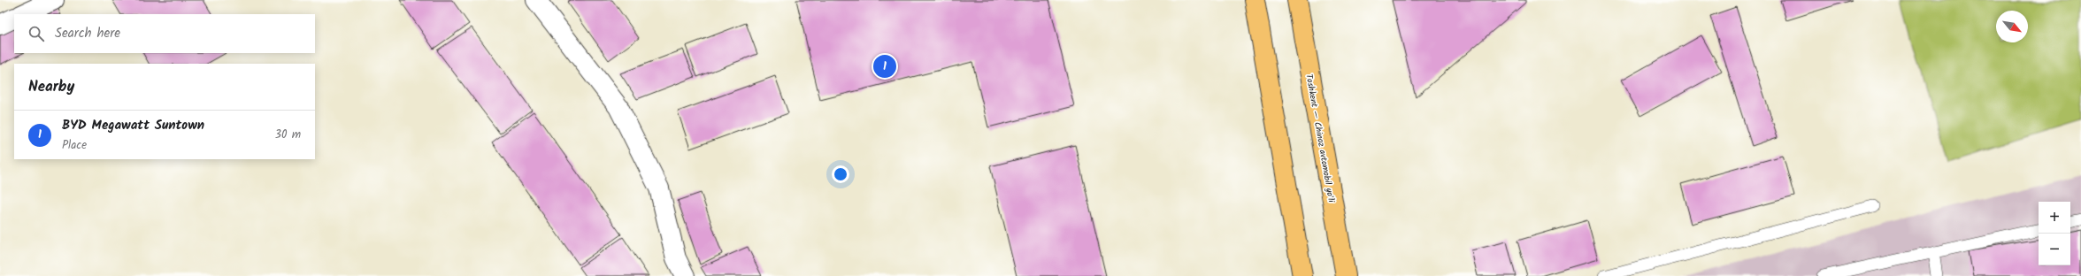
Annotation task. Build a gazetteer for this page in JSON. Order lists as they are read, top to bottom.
{
  "streets": {
    "highway": ["Toshkent — Chinoz avtomobil yoʻli"]
  },
  "north": "bottom right",
  "page": {
    "search": "Search here",
    "pins": "1",
    "heading": "Nearby",
    "list": [
      {
        "mark": "1",
        "name": "BYD Megawatt Suntown",
        "note": "Place",
        "value": "30 m"
      }
    ],
    "map_buttons": ["+", "−"]
  }
}
